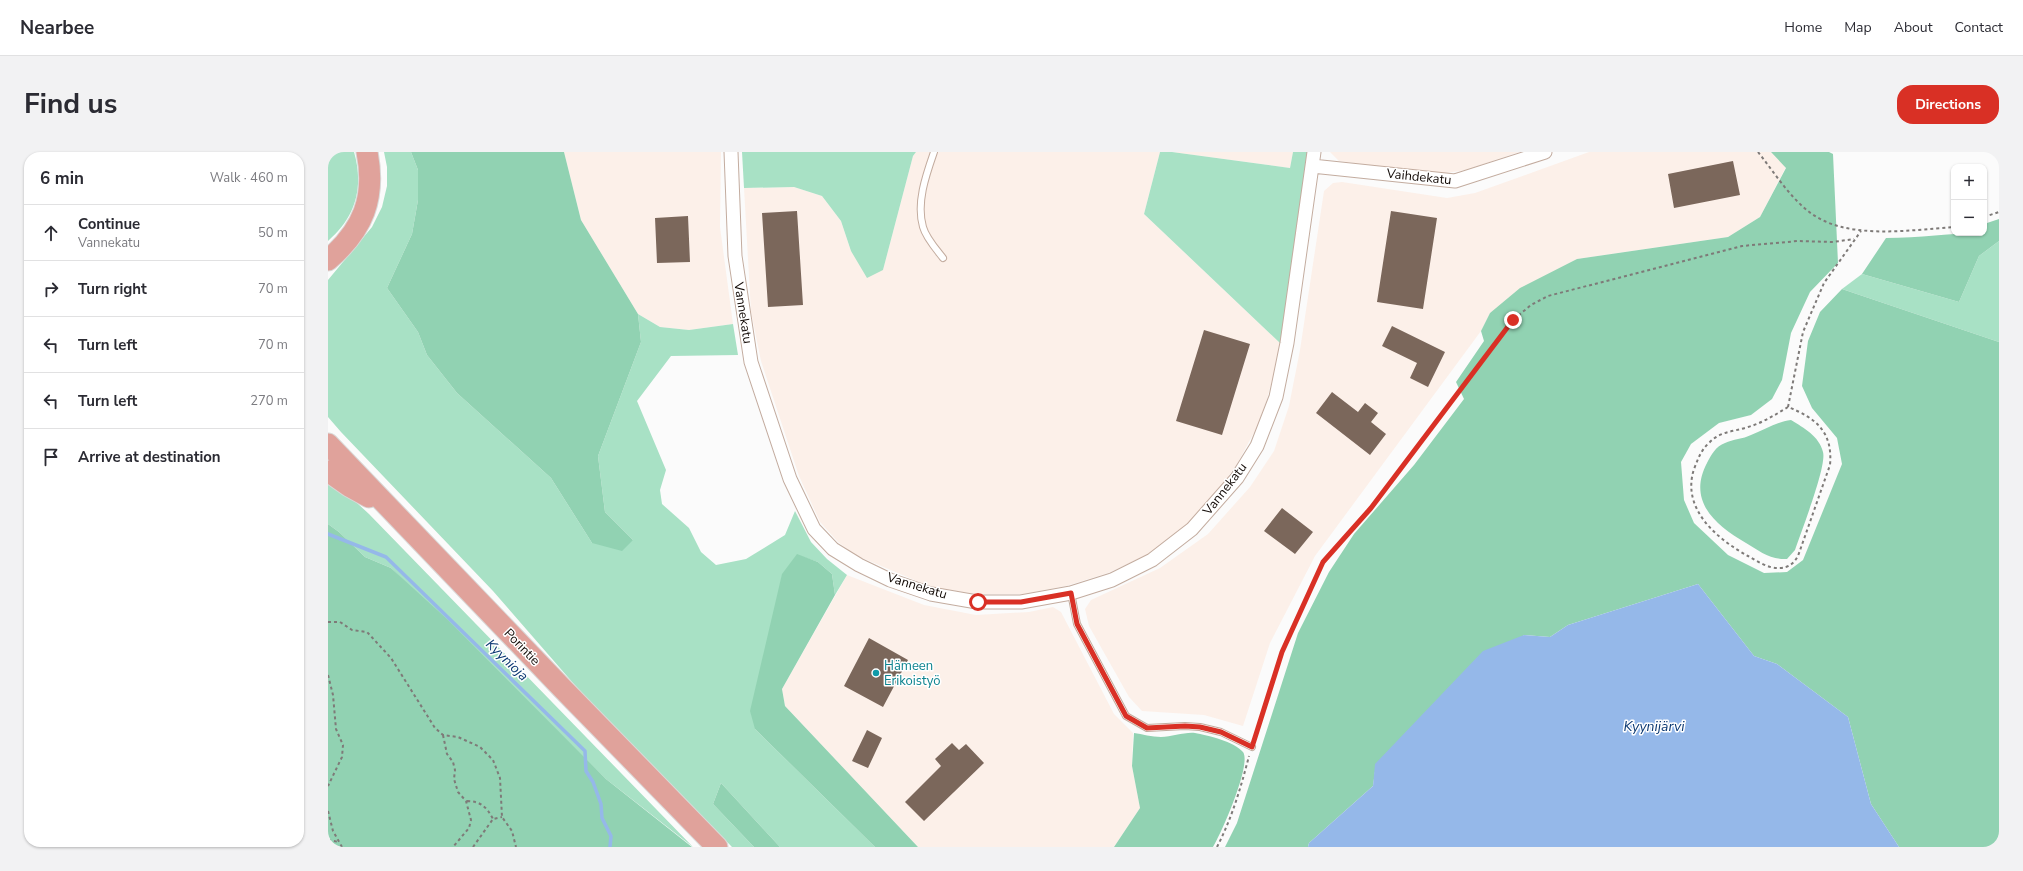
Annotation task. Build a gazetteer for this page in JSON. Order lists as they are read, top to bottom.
{
  "streets": {
    "highway": ["Porintie"],
    "street": ["Vaihdekatu", "Vannekatu"]
  },
  "crossings": [
    ["Vaihdekatu", "Vannekatu"]
  ],
  "water": ["Kyynioja", "Kyynijärvi"],
  "places": ["Hämeen Erikoistyö"],
  "page": {
    "header": "Nearbee",
    "nav": [
      "Home",
      "Map",
      "About",
      "Contact"
    ],
    "title": "Find us",
    "buttons": "Directions",
    "heading": ["6 min", "Walk · 460 m"],
    "map_buttons": ["+", "−"],
    "list": [
      ["Continue", "Vannekatu", "50 m"],
      ["Turn right", "70 m"],
      ["Turn left", "70 m"],
      ["Turn left", "270 m"],
      "Arrive at destination"
    ]
  }
}
